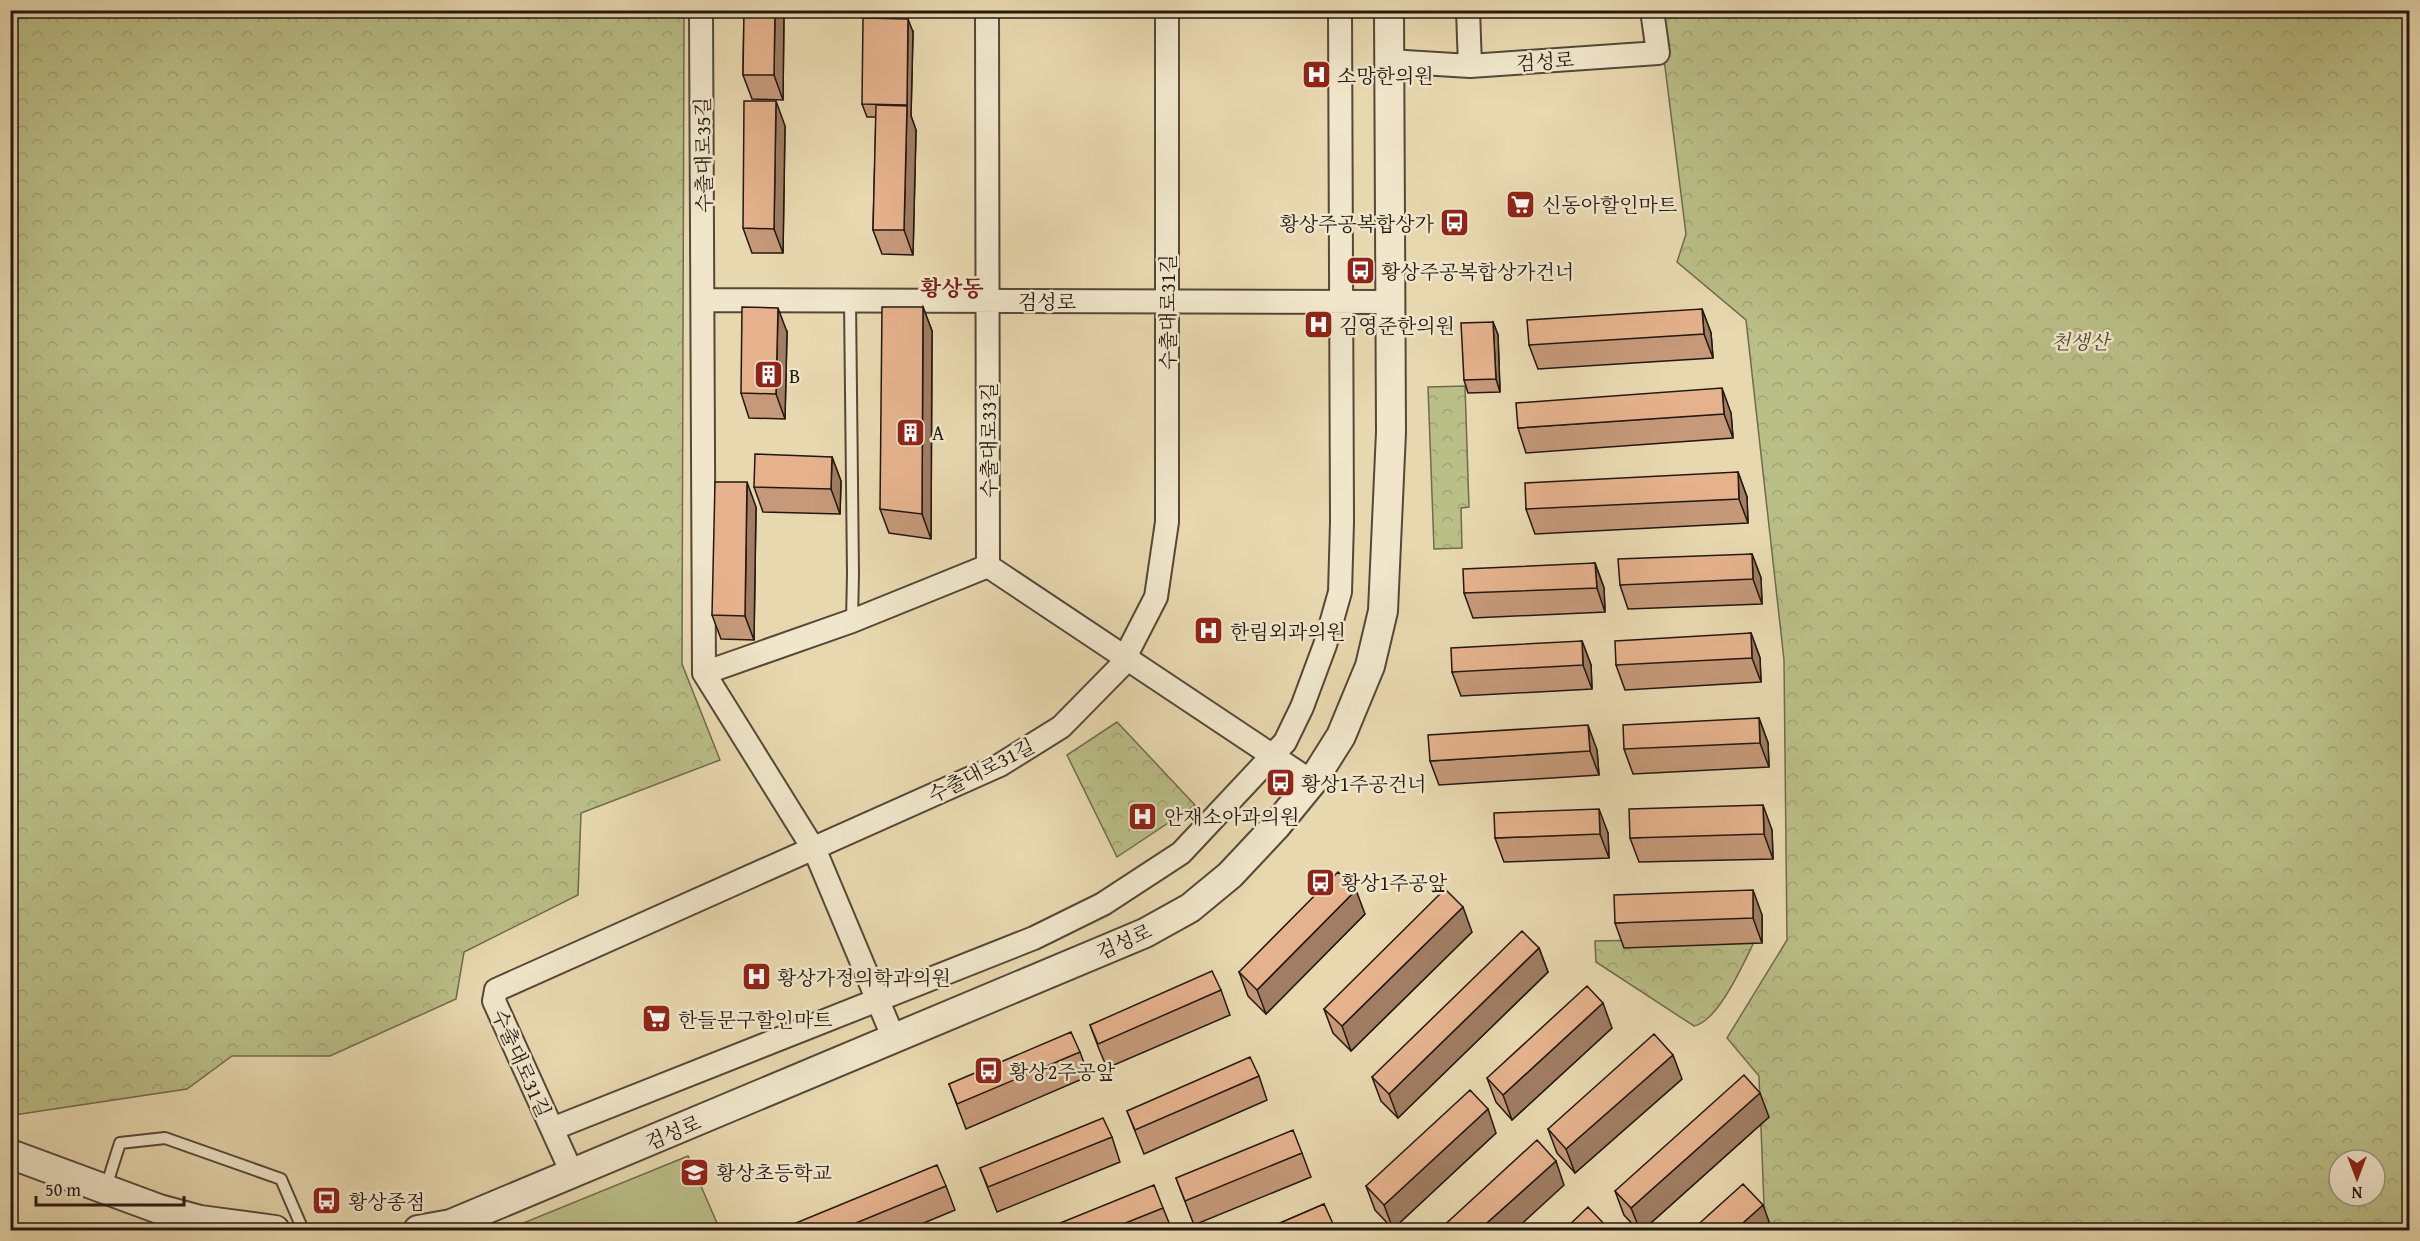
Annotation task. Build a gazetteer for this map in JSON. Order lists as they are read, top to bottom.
{
  "streets": {
    "street": [
      "검성로",
      "수출대로35길",
      "수출대로31길",
      "수출대로33길"
    ]
  },
  "crossings": [
    ["검성로", "수출대로35길"],
    ["검성로", "수출대로31길"],
    ["검성로", "수출대로33길"]
  ],
  "districts": ["황상동"],
  "parks": ["천생산"],
  "places": {
    "hospital": [
      "소망한의원",
      "김영준한의원",
      "한림외과의원",
      "안재소아과의원",
      "황상가정의학과의원"
    ],
    "supermarket": ["신동아할인마트", "한들문구할인마트"],
    "bus stop": [
      "황상주공복합상가",
      "황상주공복합상가건너",
      "황상1주공건너",
      "황상1주공앞",
      "황상2주공앞",
      "황상종점"
    ],
    "building": ["B", "A"],
    "school or university": ["황상초등학교"]
  },
  "scale_bar": "50 m",
  "north": "bottom"
}
